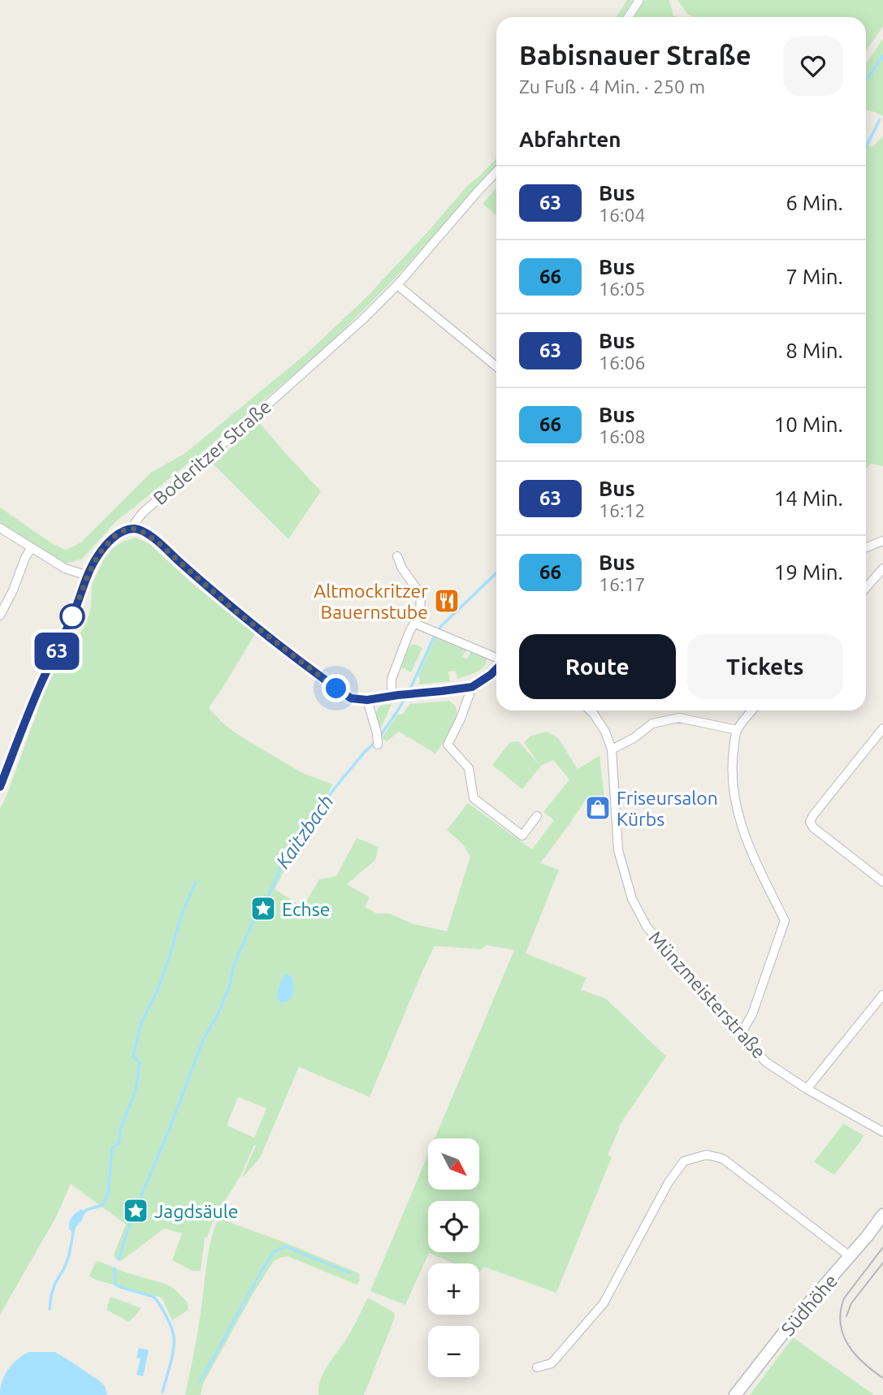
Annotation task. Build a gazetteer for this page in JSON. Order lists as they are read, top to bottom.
{
  "streets": {
    "street": ["Boderitzer Straße", "Münzmeisterstraße", "Südhöhe"]
  },
  "water": ["Kaitzbach"],
  "places": {
    "restaurant": ["Altmockritzer Bauernstube"],
    "shop": ["Friseursalon Kürbs"],
    "place": ["Echse", "Jagdsäule"]
  },
  "lines": ["bus line 63"],
  "north": "bottom right",
  "page": {
    "on_map": "63",
    "heading": [
      ["Babisnauer Straße", "Zu Fuß · 4 Min. · 250 m"],
      "Abfahrten"
    ],
    "list": [
      {
        "mark": "63",
        "name": "Bus",
        "note": "16:04",
        "value": "6 Min."
      },
      {
        "mark": "66",
        "name": "Bus",
        "note": "16:05",
        "value": "7 Min."
      },
      {
        "mark": "63",
        "name": "Bus",
        "note": "16:06",
        "value": "8 Min."
      },
      {
        "mark": "66",
        "name": "Bus",
        "note": "16:08",
        "value": "10 Min."
      },
      {
        "mark": "63",
        "name": "Bus",
        "note": "16:12",
        "value": "14 Min."
      },
      {
        "mark": "66",
        "name": "Bus",
        "note": "16:17",
        "value": "19 Min."
      }
    ],
    "buttons": ["Route", "Tickets"],
    "map_buttons": ["+", "−"]
  }
}
